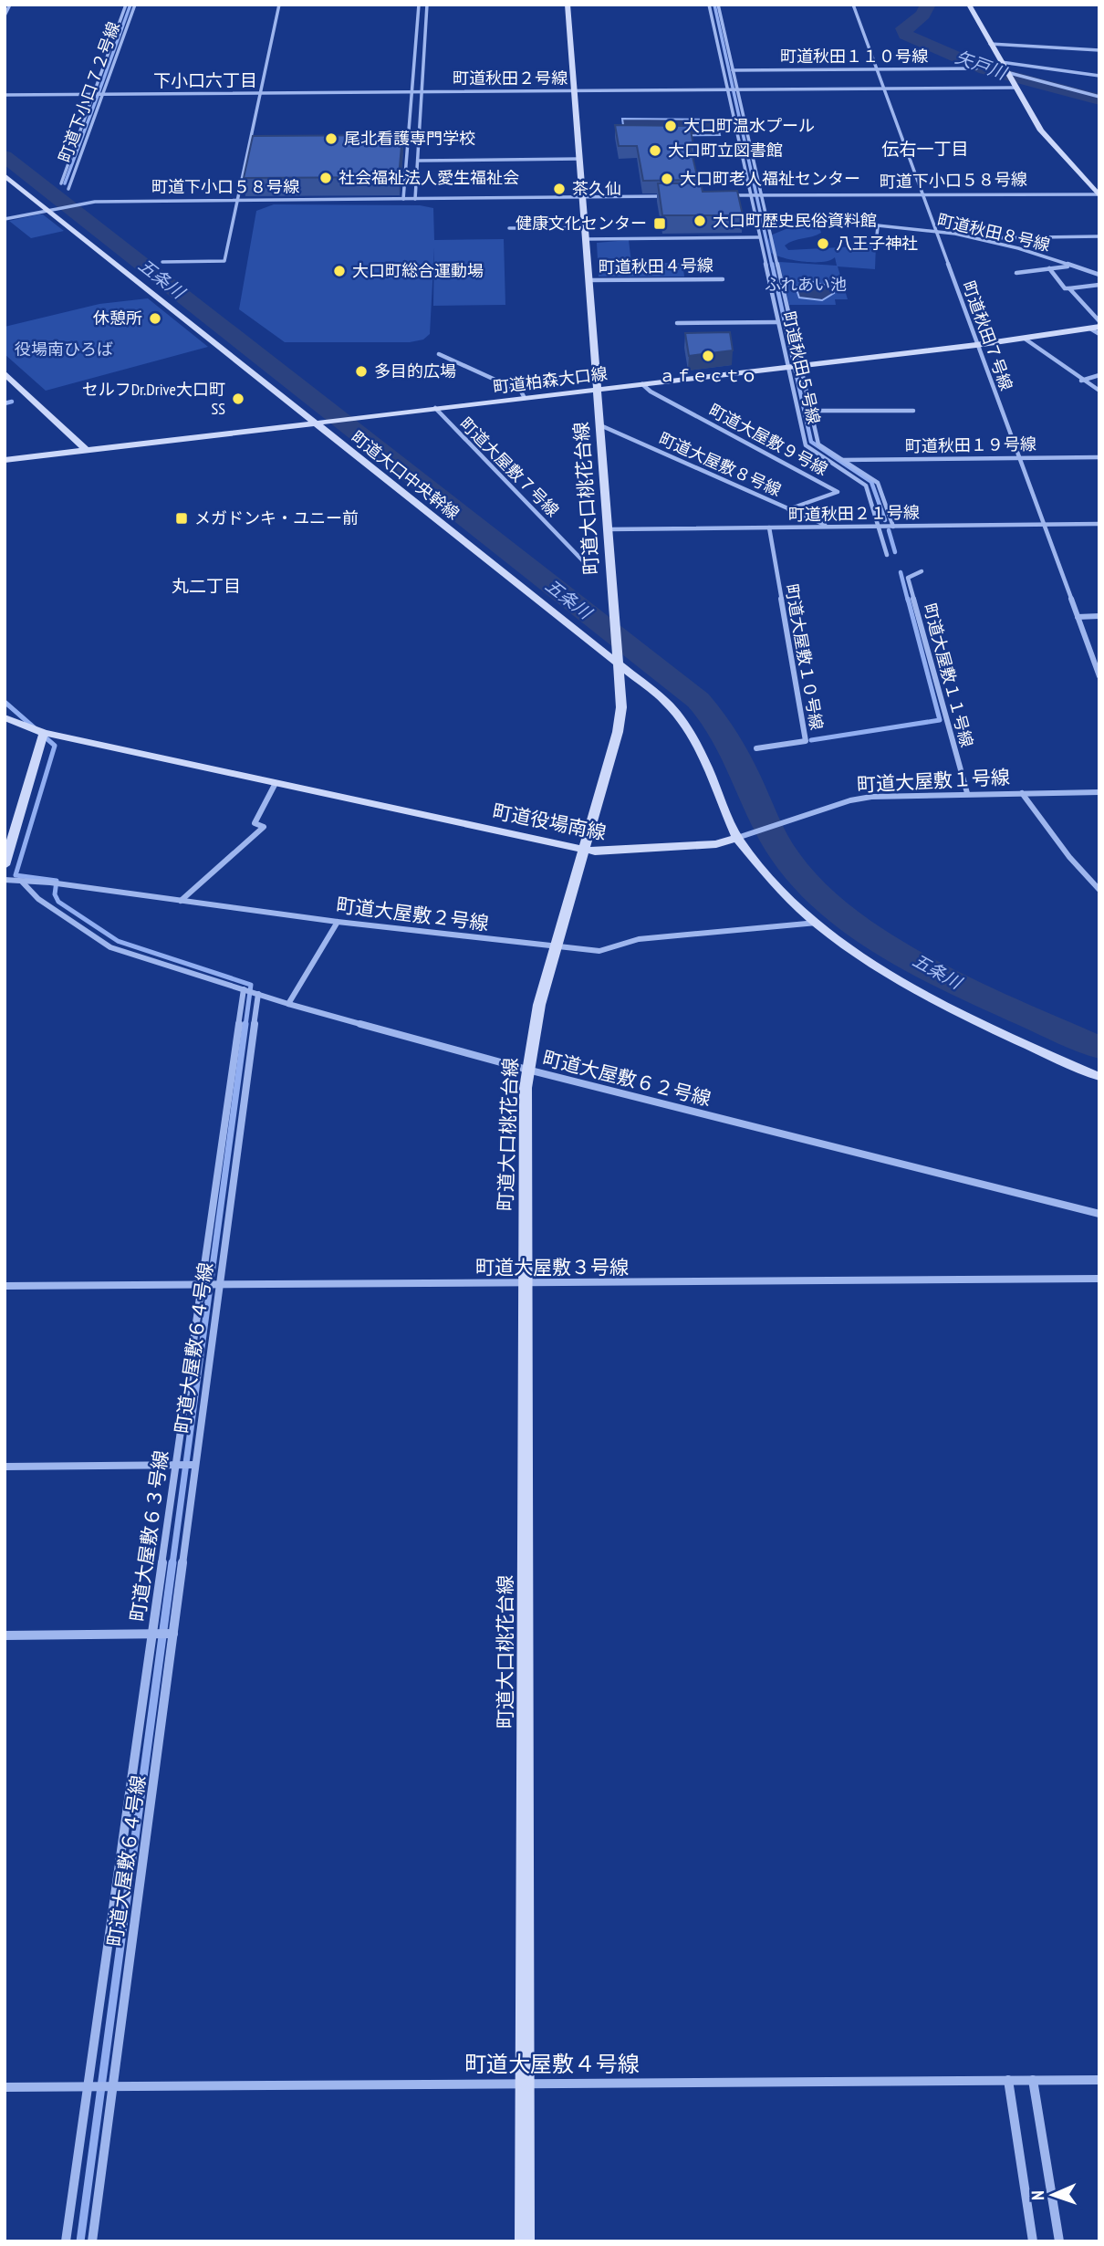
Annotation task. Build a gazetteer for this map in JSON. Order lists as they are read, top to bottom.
{
  "streets": {
    "street": [
      "町道秋田１１０号線",
      "町道秋田２号線",
      "町道下小口７２号線",
      "町道下小口５８号線",
      "町道秋田８号線",
      "町道秋田４号線",
      "町道秋田７号線",
      "町道秋田５号線",
      "町道柏森大口線",
      "町道大屋敷９号線",
      "町道秋田１９号線",
      "町道大屋敷８号線",
      "町道大屋敷７号線",
      "町道大口中央幹線",
      "町道大口桃花台線",
      "町道秋田２１号線",
      "町道大屋敷１０号線",
      "町道大屋敷１１号線",
      "町道大屋敷１号線",
      "町道役場南線",
      "町道大屋敷２号線",
      "町道大屋敷６２号線",
      "町道大屋敷３号線",
      "町道大屋敷６４号線",
      "町道大屋敷６３号線",
      "町道大屋敷４号線"
    ]
  },
  "crossings": [
    ["町道秋田１１０号線", "町道秋田７号線"],
    ["町道秋田２号線", "町道下小口７２号線"],
    ["町道秋田２号線", "町道秋田７号線"],
    ["町道秋田２号線", "町道秋田５号線"],
    ["町道秋田２号線", "町道大口桃花台線"],
    ["町道下小口５８号線", "町道秋田７号線"],
    ["町道下小口５８号線", "町道秋田５号線"],
    ["町道下小口５８号線", "町道大口中央幹線"],
    ["町道下小口５８号線", "町道大口桃花台線"],
    ["町道秋田８号線", "町道秋田７号線"],
    ["町道秋田４号線", "町道大口桃花台線"],
    ["町道秋田７号線", "町道柏森大口線"],
    ["町道秋田７号線", "町道秋田１９号線"],
    ["町道秋田７号線", "町道秋田２１号線"],
    ["町道秋田５号線", "町道柏森大口線"],
    ["町道秋田５号線", "町道秋田２１号線"],
    ["町道柏森大口線", "町道大屋敷９号線"],
    ["町道柏森大口線", "町道大屋敷７号線"],
    ["町道柏森大口線", "町道大口中央幹線"],
    ["町道柏森大口線", "町道大口桃花台線"],
    ["町道大屋敷９号線", "町道大屋敷８号線"],
    ["町道大屋敷８号線", "町道大口桃花台線"],
    ["町道大屋敷８号線", "町道秋田２１号線"],
    ["町道大口中央幹線", "町道大口桃花台線"],
    ["町道大口中央幹線", "町道大屋敷１号線"],
    ["町道大口中央幹線", "町道役場南線"],
    ["町道大口桃花台線", "町道秋田２１号線"],
    ["町道大口桃花台線", "町道役場南線"],
    ["町道大口桃花台線", "町道大屋敷２号線"],
    ["町道大口桃花台線", "町道大屋敷６２号線"],
    ["町道大口桃花台線", "町道大屋敷３号線"],
    ["町道大口桃花台線", "町道大屋敷４号線"],
    ["町道秋田２１号線", "町道大屋敷１０号線"],
    ["町道大屋敷１１号線", "町道大屋敷１号線"],
    ["町道大屋敷１号線", "町道役場南線"],
    ["町道大屋敷２号線", "町道大屋敷６２号線"],
    ["町道大屋敷６２号線", "町道大屋敷６４号線"],
    ["町道大屋敷６２号線", "町道大屋敷６３号線"],
    ["町道大屋敷３号線", "町道大屋敷６４号線"],
    ["町道大屋敷３号線", "町道大屋敷６３号線"],
    ["町道大屋敷６４号線", "町道大屋敷４号線"],
    ["町道大屋敷６３号線", "町道大屋敷４号線"]
  ],
  "districts": ["下小口六丁目", "伝右一丁目", "丸二丁目"],
  "water": ["矢戸川", "五条川"],
  "parks": ["ふれあい池", "役場南ひろば"],
  "places": {
    "other": [
      "大口町温水プール",
      "尾北看護専門学校",
      "大口町立図書館",
      "社会福祉法人愛生福祉会",
      "大口町老人福祉センター",
      "茶久仙",
      "大口町歴史民俗資料館",
      "八王子神社",
      "大口町総合運動場",
      "休憩所",
      "ａｆｅｃｔｏ",
      "多目的広場",
      "セルフDr.Drive大口町 SS"
    ],
    "transit": ["健康文化センター", "メガドンキ・ユニー前"]
  },
  "north": "left"
}
